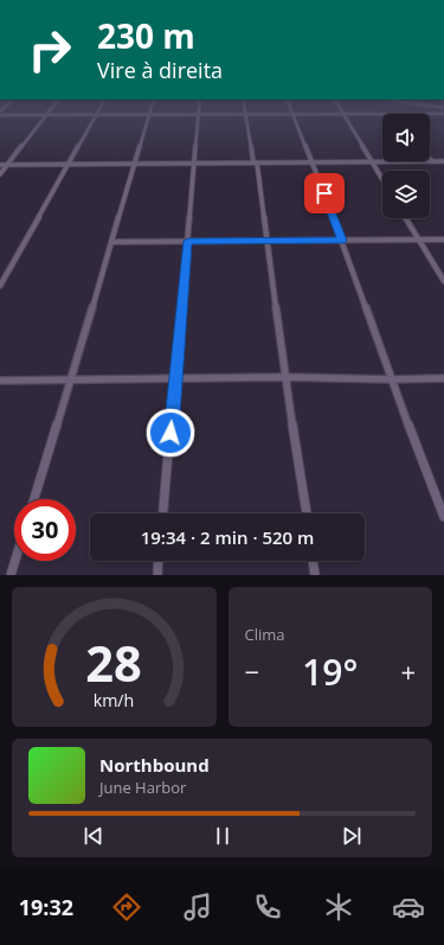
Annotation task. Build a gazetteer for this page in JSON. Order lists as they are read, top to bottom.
{
  "page": {
    "turn": ["230 m", "Vire à direita"],
    "limit": "30",
    "trip": "19:34 · 2 min · 520 m",
    "tile": "Clima",
    "heat": ["−", "19°", "+"],
    "song": ["Northbound", "June Harbor"],
    "tabs": "19:32",
    "gauge": ["28", "km/h"]
  }
}
